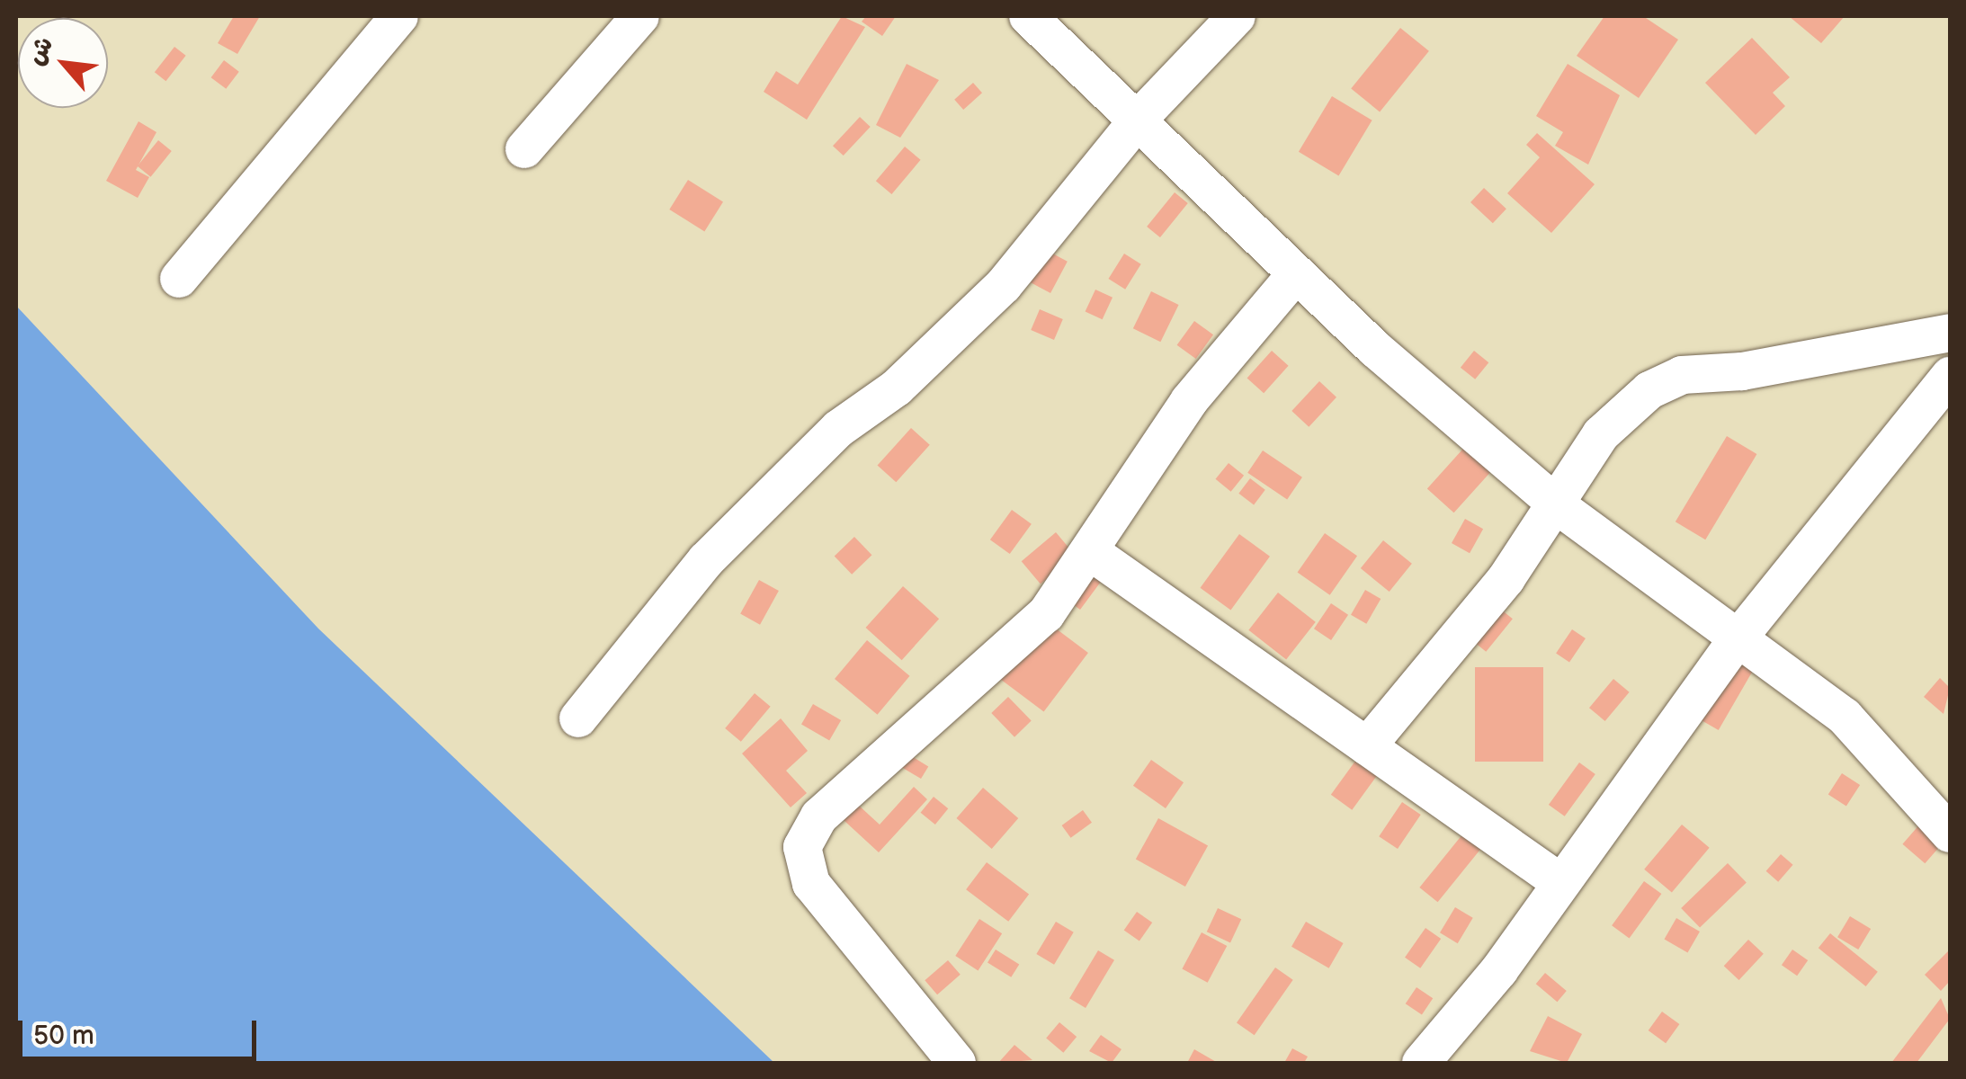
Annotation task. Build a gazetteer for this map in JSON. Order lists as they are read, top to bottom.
{
  "scale_bar": "50 m",
  "north": "top left"
}
